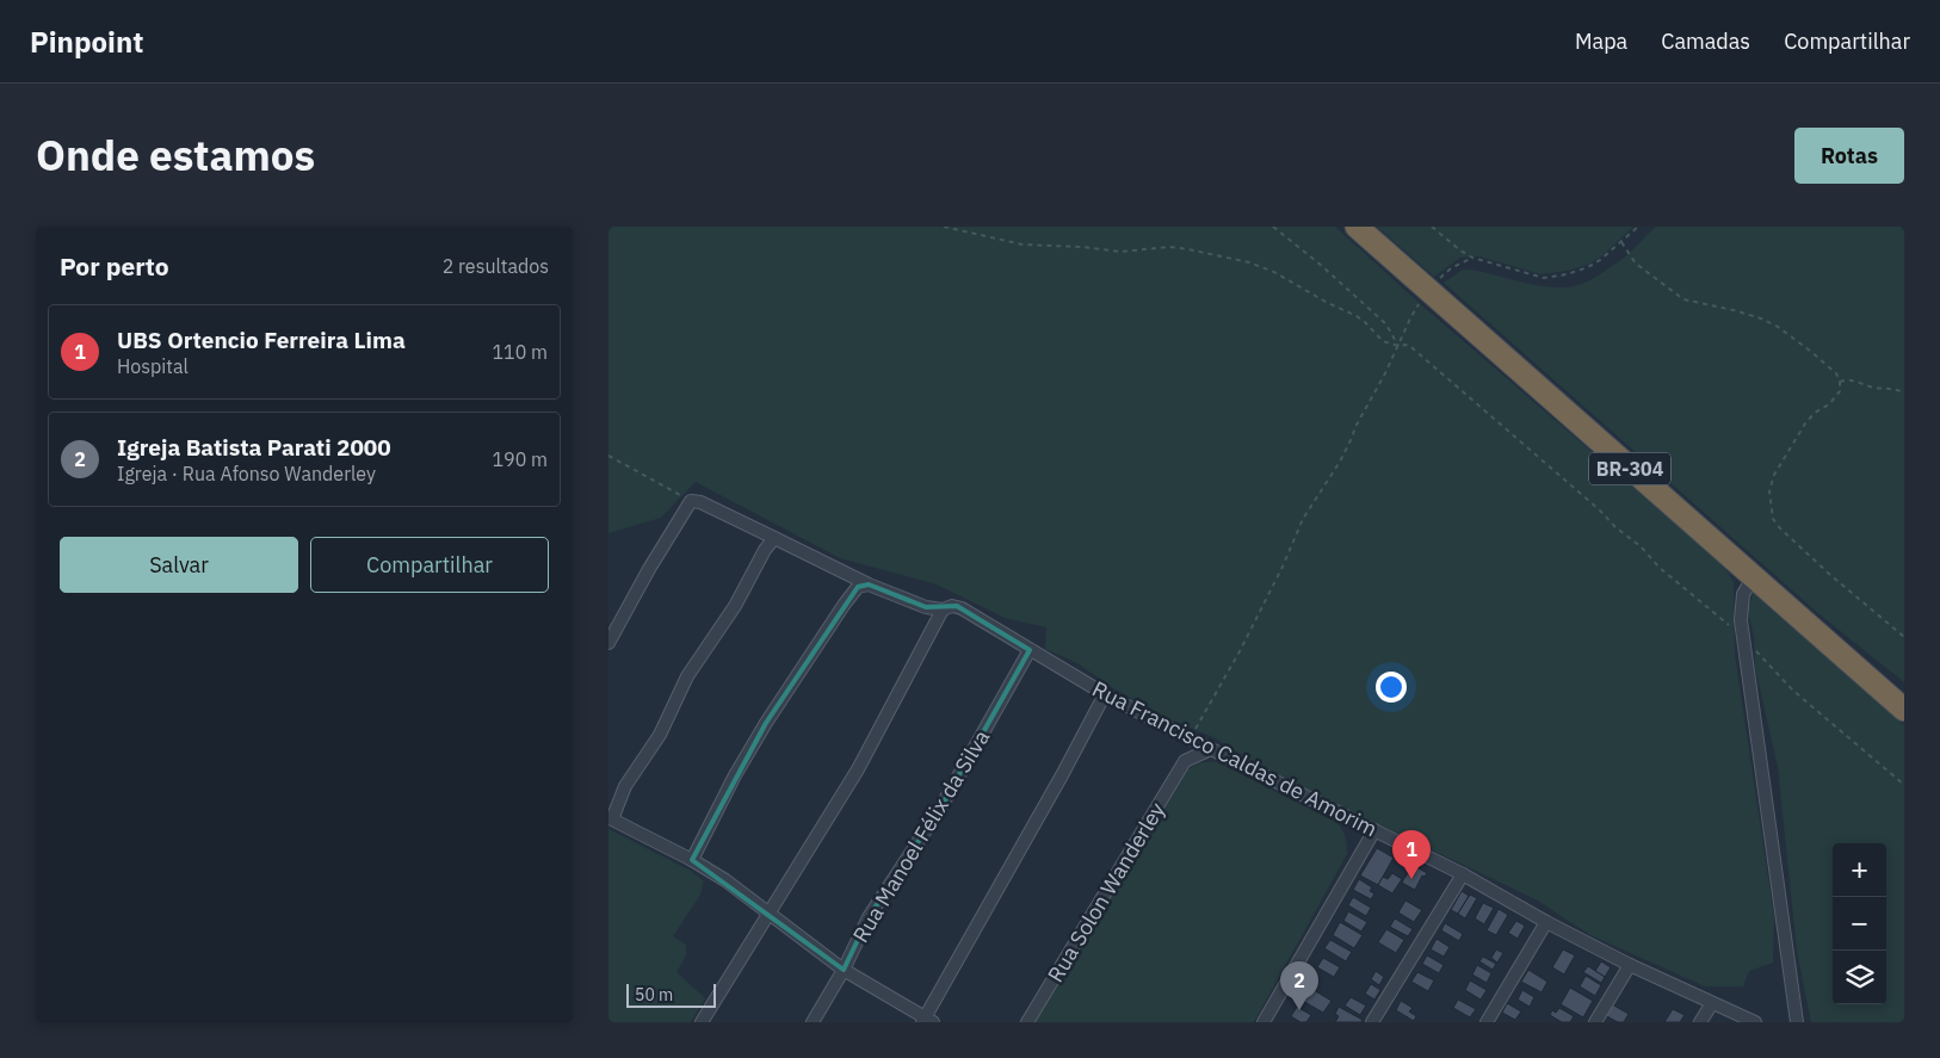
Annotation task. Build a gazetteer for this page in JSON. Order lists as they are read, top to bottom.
{
  "streets": {
    "highway": ["BR-304"],
    "street": ["Rua Francisco Caldas de Amorim", "Rua Manoel Félix da Silva", "Rua Solon Wanderley"]
  },
  "crossings": [
    ["Rua Francisco Caldas de Amorim", "Rua Manoel Félix da Silva"]
  ],
  "scale_bar": "50 m",
  "page": {
    "header": "Pinpoint",
    "nav": ["Mapa", "Camadas", "Compartilhar"],
    "title": "Onde estamos",
    "buttons": [
      "Rotas",
      ["Salvar", "Compartilhar"]
    ],
    "heading": ["Por perto", "2 resultados"],
    "list": [
      {
        "mark": "1",
        "name": "UBS Ortencio Ferreira Lima",
        "note": "Hospital",
        "value": "110 m"
      },
      {
        "mark": "2",
        "name": "Igreja Batista Parati 2000",
        "note": "Igreja · Rua Afonso Wanderley",
        "value": "190 m"
      }
    ],
    "pins": ["1", "2"],
    "map_buttons": ["+", "−"],
    "scale": "50 m"
  }
}
